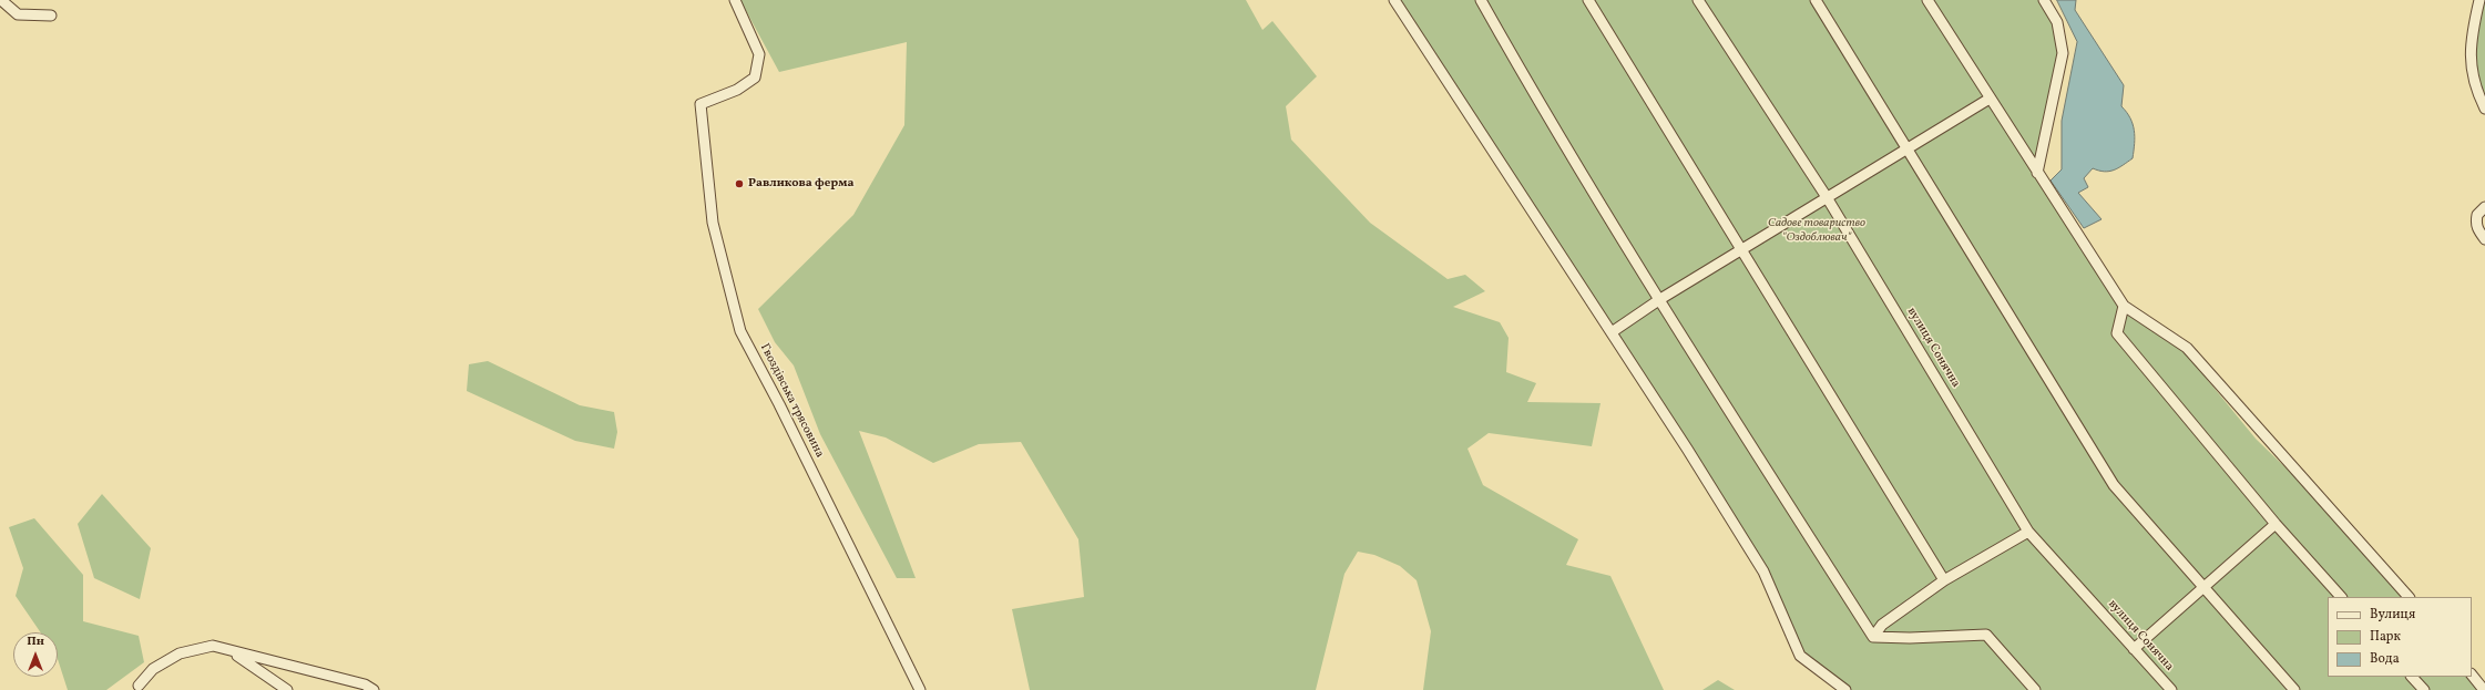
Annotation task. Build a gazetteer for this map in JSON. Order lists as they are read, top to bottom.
{
  "streets": {
    "street": ["вулиця Сонячна", "Гвоздівська трясовина"]
  },
  "parks": ["Садове товариство \"Оздоблювач\""],
  "places": ["Равликова ферма"],
  "legend": ["Вулиця", "Парк", "Вода"],
  "north": "top"
}
